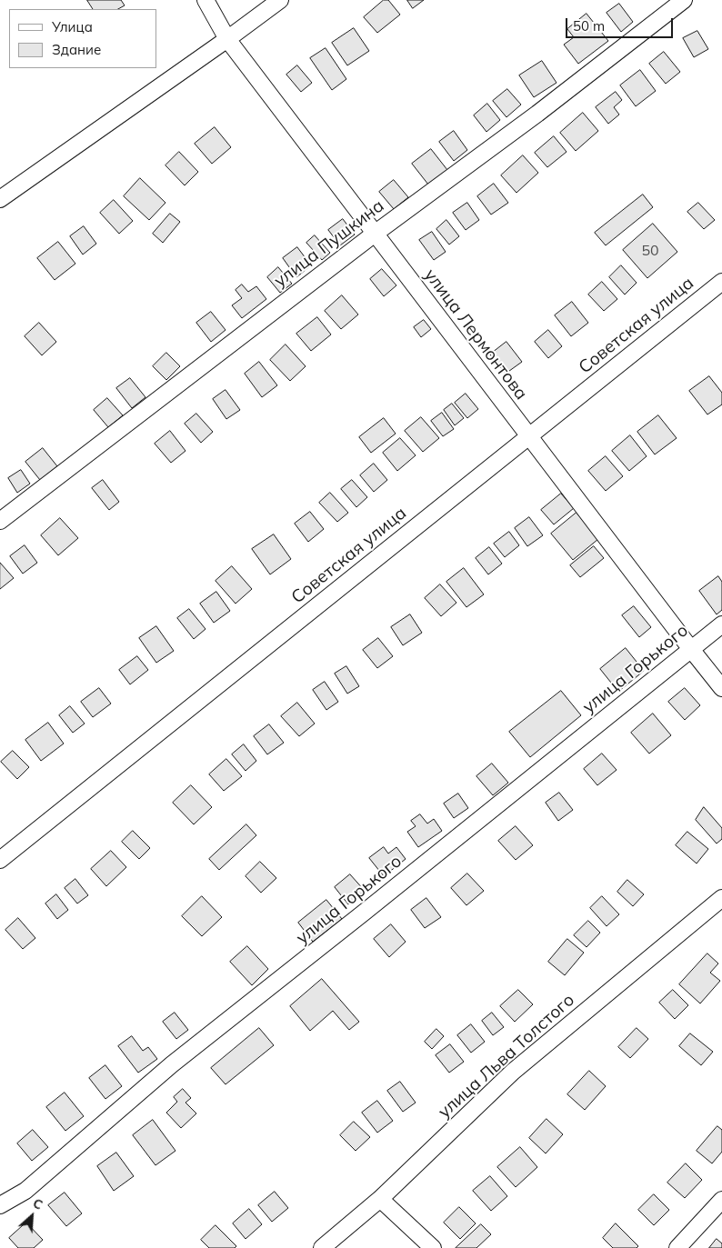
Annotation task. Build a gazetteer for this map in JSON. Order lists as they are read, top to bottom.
{
  "streets": {
    "street": [
      "улица Пушкина",
      "Советская улица",
      "улица Лермонтова",
      "улица Горького",
      "улица Льва Толстого"
    ]
  },
  "crossings": [
    ["улица Пушкина", "улица Лермонтова"],
    ["Советская улица", "улица Лермонтова"],
    ["улица Лермонтова", "улица Горького"]
  ],
  "house_numbers": ["50"],
  "legend": ["Улица", "Здание"],
  "scale_bar": "50 m",
  "north": "top right"
}
